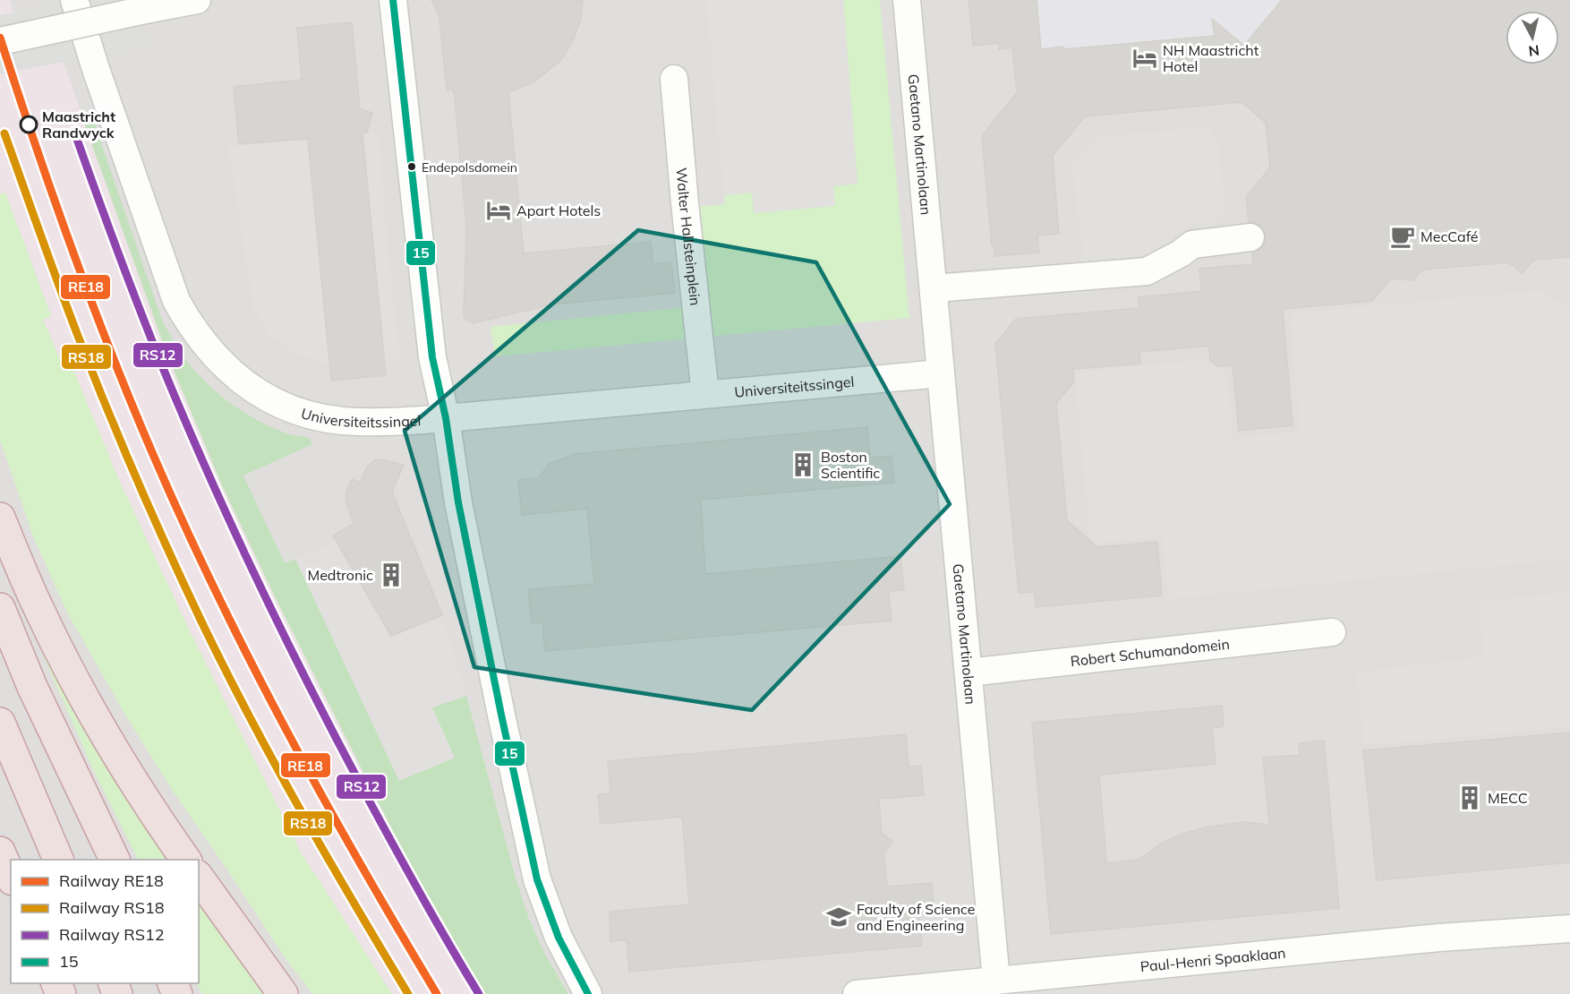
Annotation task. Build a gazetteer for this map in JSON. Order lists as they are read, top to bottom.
{
  "streets": {
    "street": [
      "Gaetano Martinolaan",
      "Walter Hallsteinplein",
      "Universiteitssingel",
      "Robert Schumandomein",
      "Paul-Henri Spaaklaan"
    ]
  },
  "crossings": [
    ["Gaetano Martinolaan", "Universiteitssingel"],
    ["Gaetano Martinolaan", "Robert Schumandomein"],
    ["Gaetano Martinolaan", "Paul-Henri Spaaklaan"],
    ["Walter Hallsteinplein", "Universiteitssingel"]
  ],
  "places": {
    "hotel": ["NH Maastricht Hotel", "Apart Hotels"],
    "other": ["Maastricht Randwyck", "Endepolsdomein"],
    "cafe": ["MecCafé"],
    "building": ["Boston Scientific", "Medtronic", "MECC"],
    "school or university": ["Faculty of Science and Engineering"]
  },
  "lines": [
    "transit line 15",
    "rail line RE18",
    "rail line RS12",
    "rail line RS18"
  ],
  "legend": [
    "Railway RE18",
    "Railway RS18",
    "Railway RS12",
    "15"
  ],
  "north": "bottom"
}
